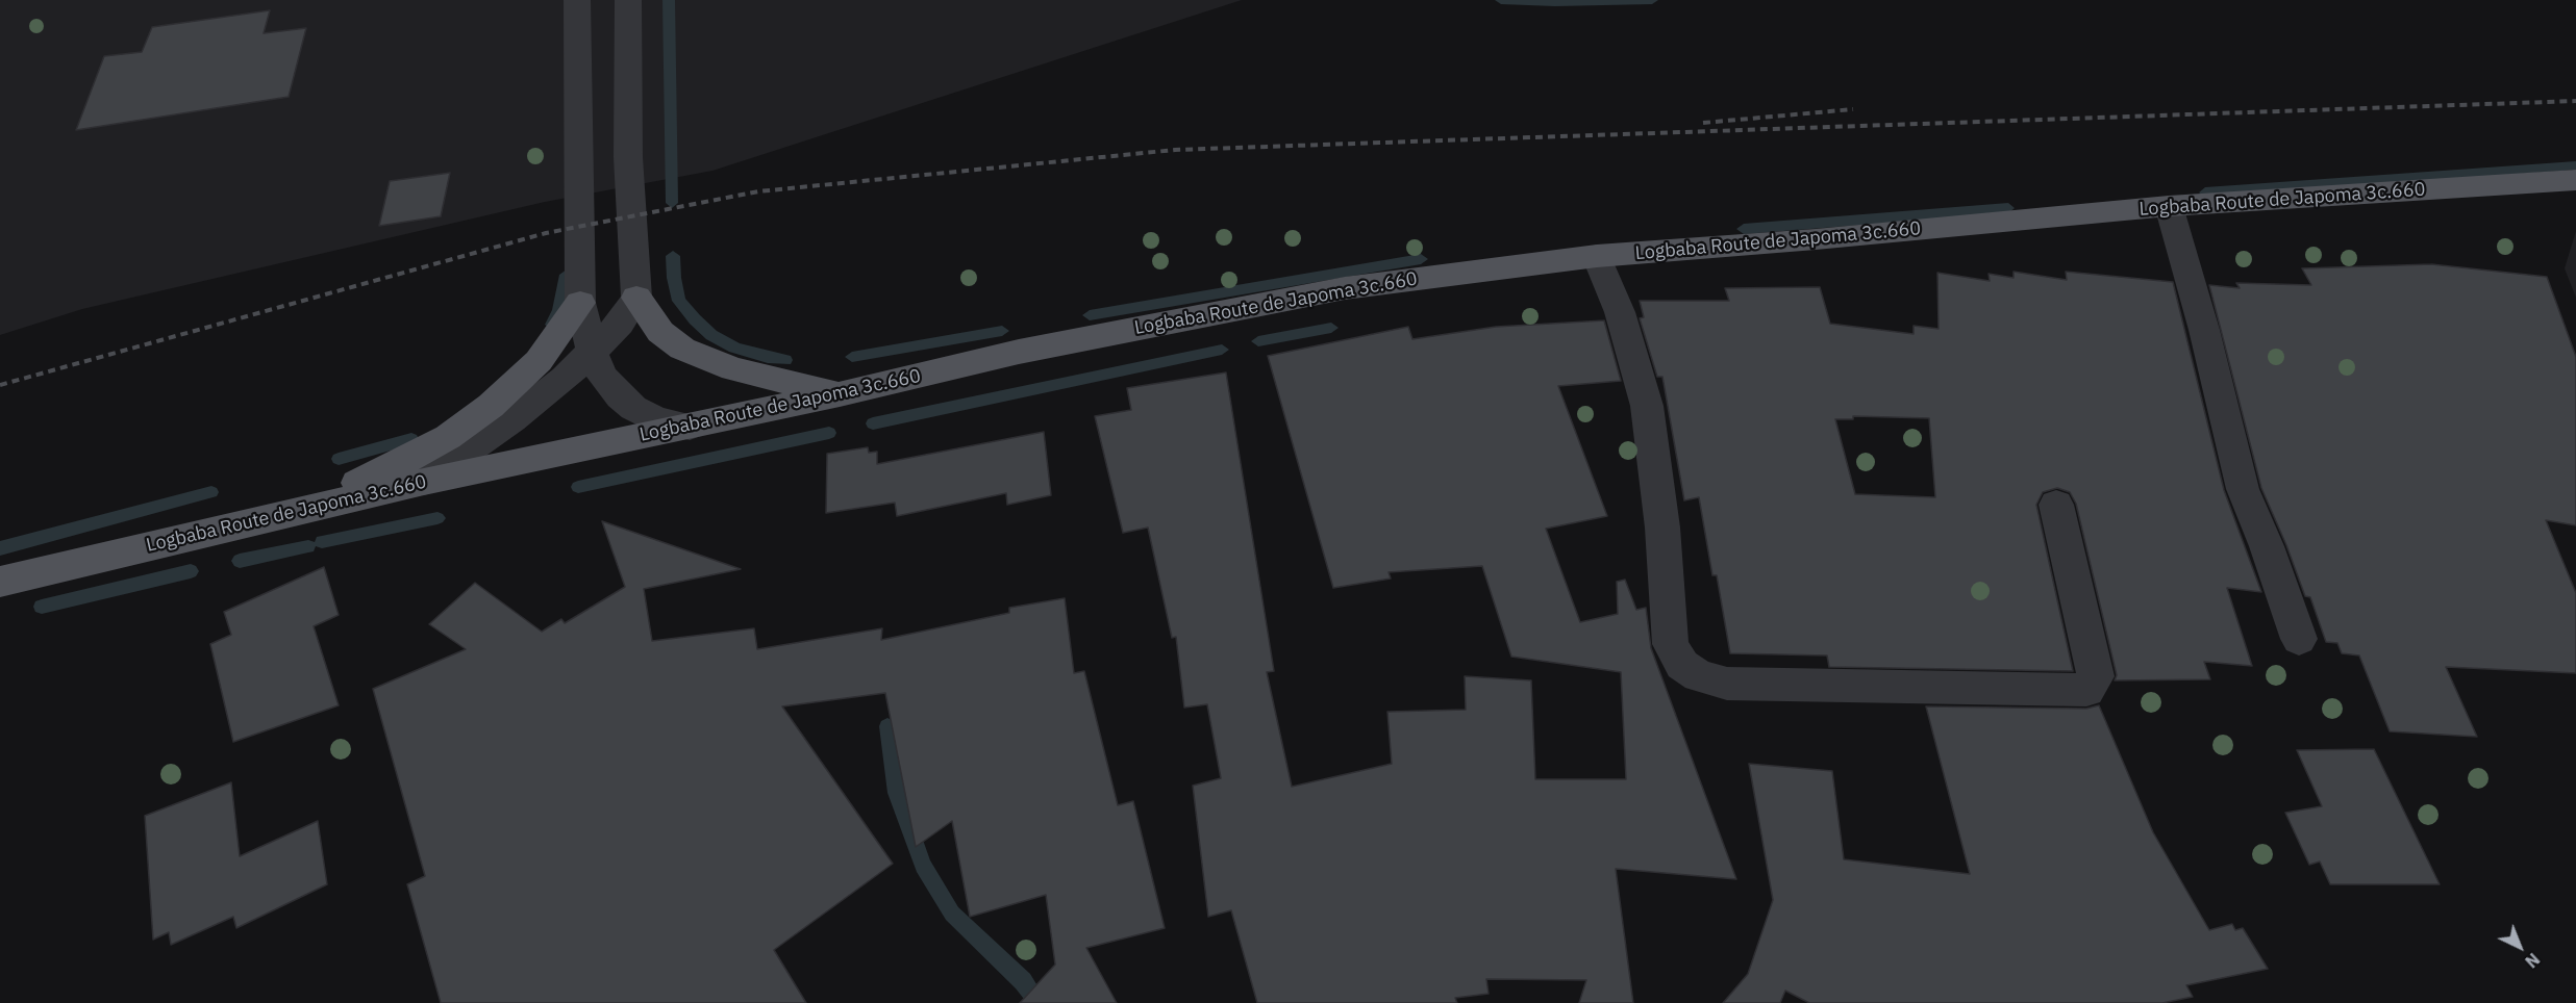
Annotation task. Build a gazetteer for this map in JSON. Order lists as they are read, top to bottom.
{
  "streets": {
    "main road": ["Logbaba Route de Japoma 3c.660"]
  },
  "north": "bottom right"
}
